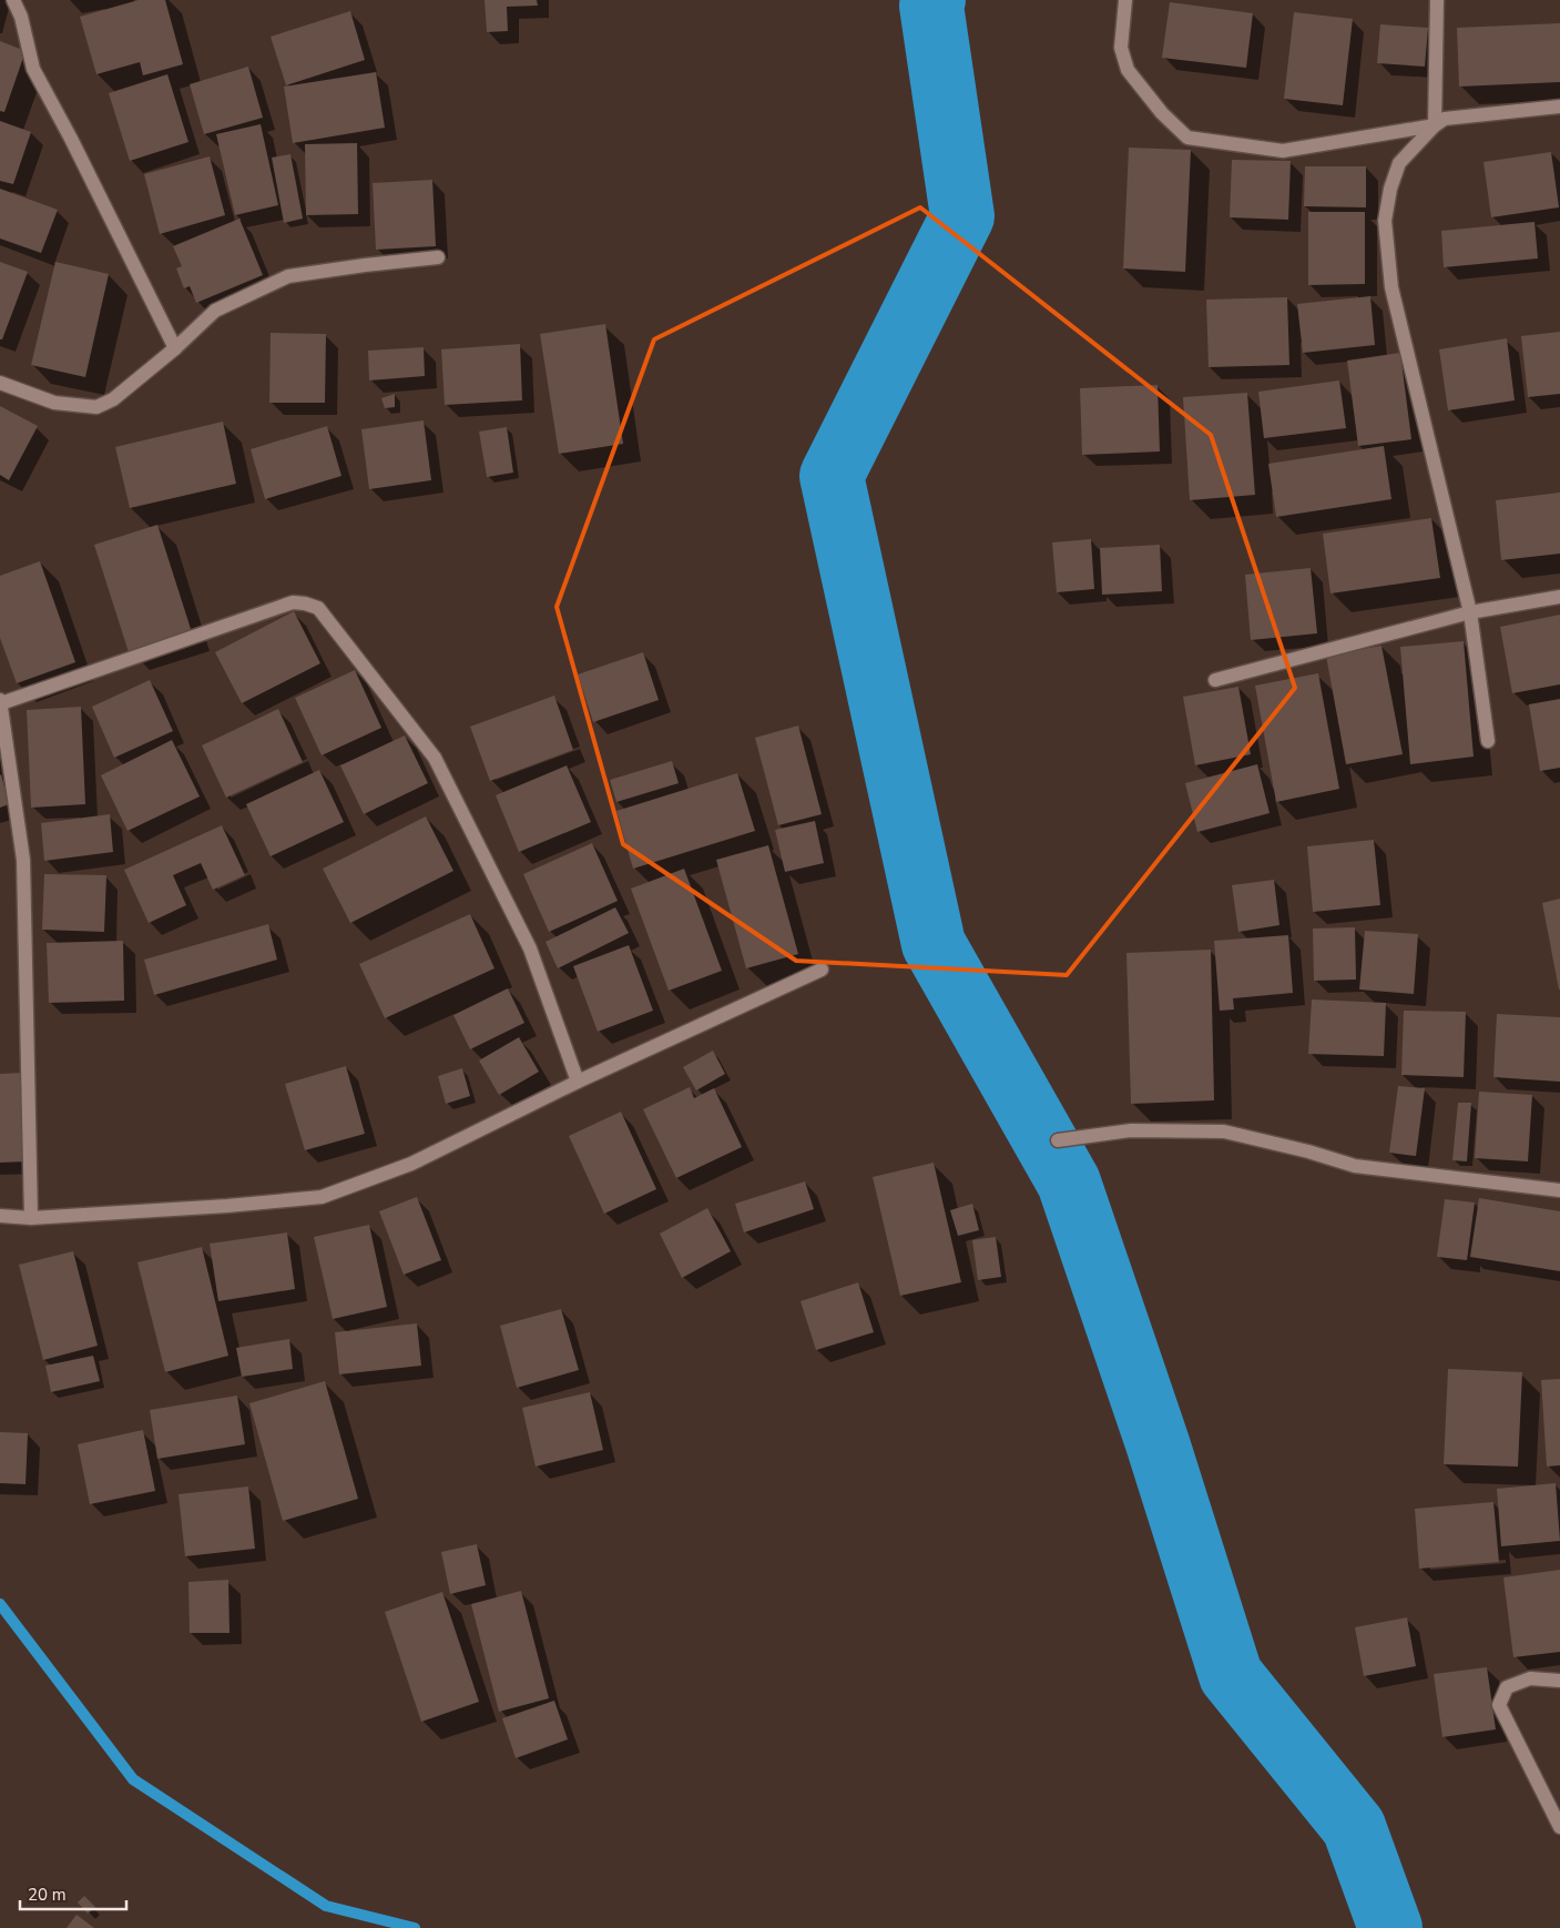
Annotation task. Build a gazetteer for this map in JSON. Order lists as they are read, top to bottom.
{
  "scale_bar": "20 m"
}
